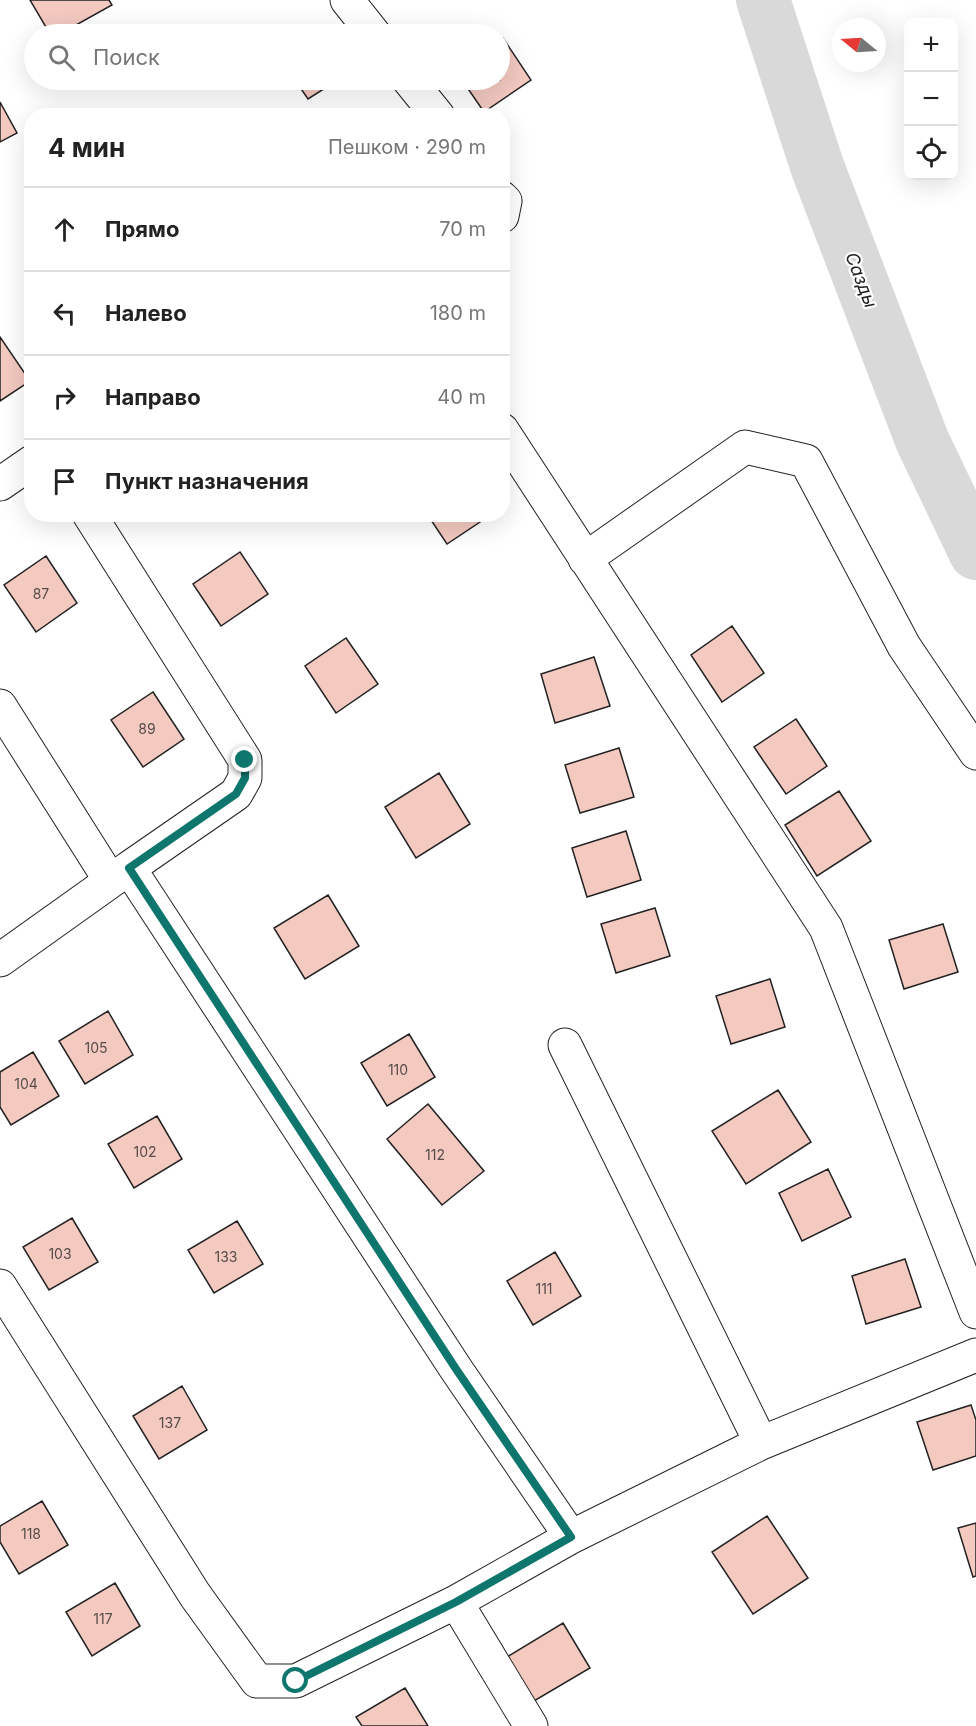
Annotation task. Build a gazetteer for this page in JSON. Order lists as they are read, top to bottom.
{
  "water": ["Сазды"],
  "house_numbers": [
    "87",
    "89",
    "105",
    "110",
    "104",
    "102",
    "112",
    "103",
    "133",
    "111",
    "137",
    "118",
    "117"
  ],
  "north": "left",
  "page": {
    "map_buttons": ["+", "−"],
    "search": "Поиск",
    "heading": ["4 мин", "Пешком · 290 m"],
    "list": [
      ["Прямо", "70 m"],
      ["Налево", "180 m"],
      ["Направо", "40 m"],
      "Пункт назначения"
    ]
  }
}
